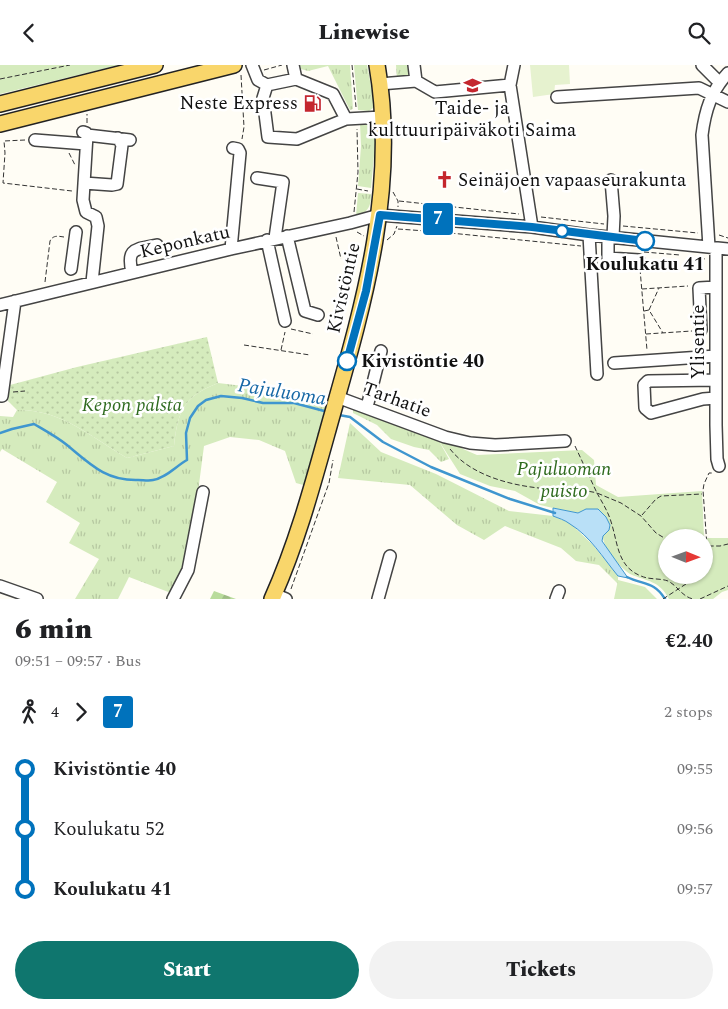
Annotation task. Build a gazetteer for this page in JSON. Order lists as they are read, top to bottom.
{
  "streets": {
    "main road": ["Kivistöntie"],
    "street": ["Keponkatu", "Ylisentie", "Tarhatie"]
  },
  "crossings": [
    ["Keponkatu", "Kivistöntie"],
    ["Keponkatu", "Ylisentie"],
    ["Kivistöntie", "Tarhatie"]
  ],
  "water": ["Pajuluoma"],
  "parks": ["Kepon palsta", "Pajuluoman puisto"],
  "places": {
    "school or university": ["Taide- ja kulttuuripäiväkoti Saima"],
    "fuel station": ["Neste Express"],
    "church": ["Seinäjoen vapaaseurakunta"],
    "other": ["Koulukatu 41", "Kivistöntie 40"]
  },
  "lines": ["bus line 7"],
  "north": "right",
  "page": {
    "header": "Linewise",
    "on_map": "7",
    "heading": ["6 min", "09:51 – 09:57 · Bus", "€2.40"],
    "legs": ["4", "7", "2 stops"],
    "list": [
      {
        "name": "Kivistöntie 40",
        "value": "09:55"
      },
      {
        "name": "Koulukatu 52",
        "value": "09:56"
      },
      {
        "name": "Koulukatu 41",
        "value": "09:57"
      }
    ],
    "buttons": ["Start", "Tickets"]
  }
}
